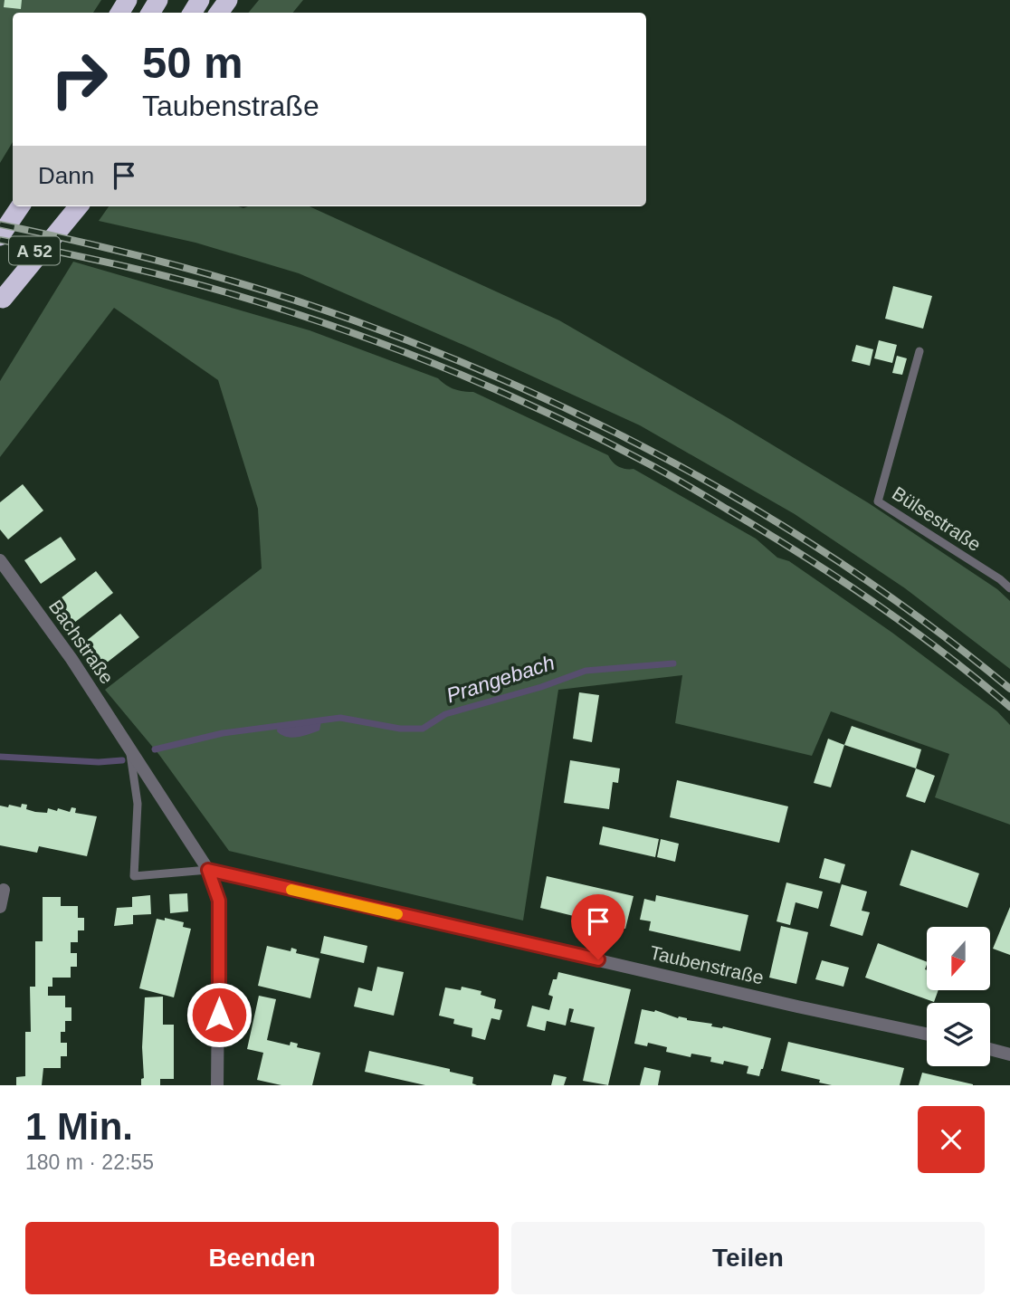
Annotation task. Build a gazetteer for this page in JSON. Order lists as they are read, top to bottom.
{
  "streets": {
    "highway": ["A 52"],
    "street": ["Bachstraße", "Taubenstraße"],
    "lane": ["Bülsestraße"]
  },
  "crossings": [
    ["Bachstraße", "Taubenstraße"]
  ],
  "water": ["Prangebach"],
  "north": "bottom",
  "page": {
    "turn": ["50 m", "Taubenstraße"],
    "then": "Dann",
    "heading": ["1 Min.", "180 m · 22:55"],
    "buttons": ["Beenden", "Teilen"]
  }
}
